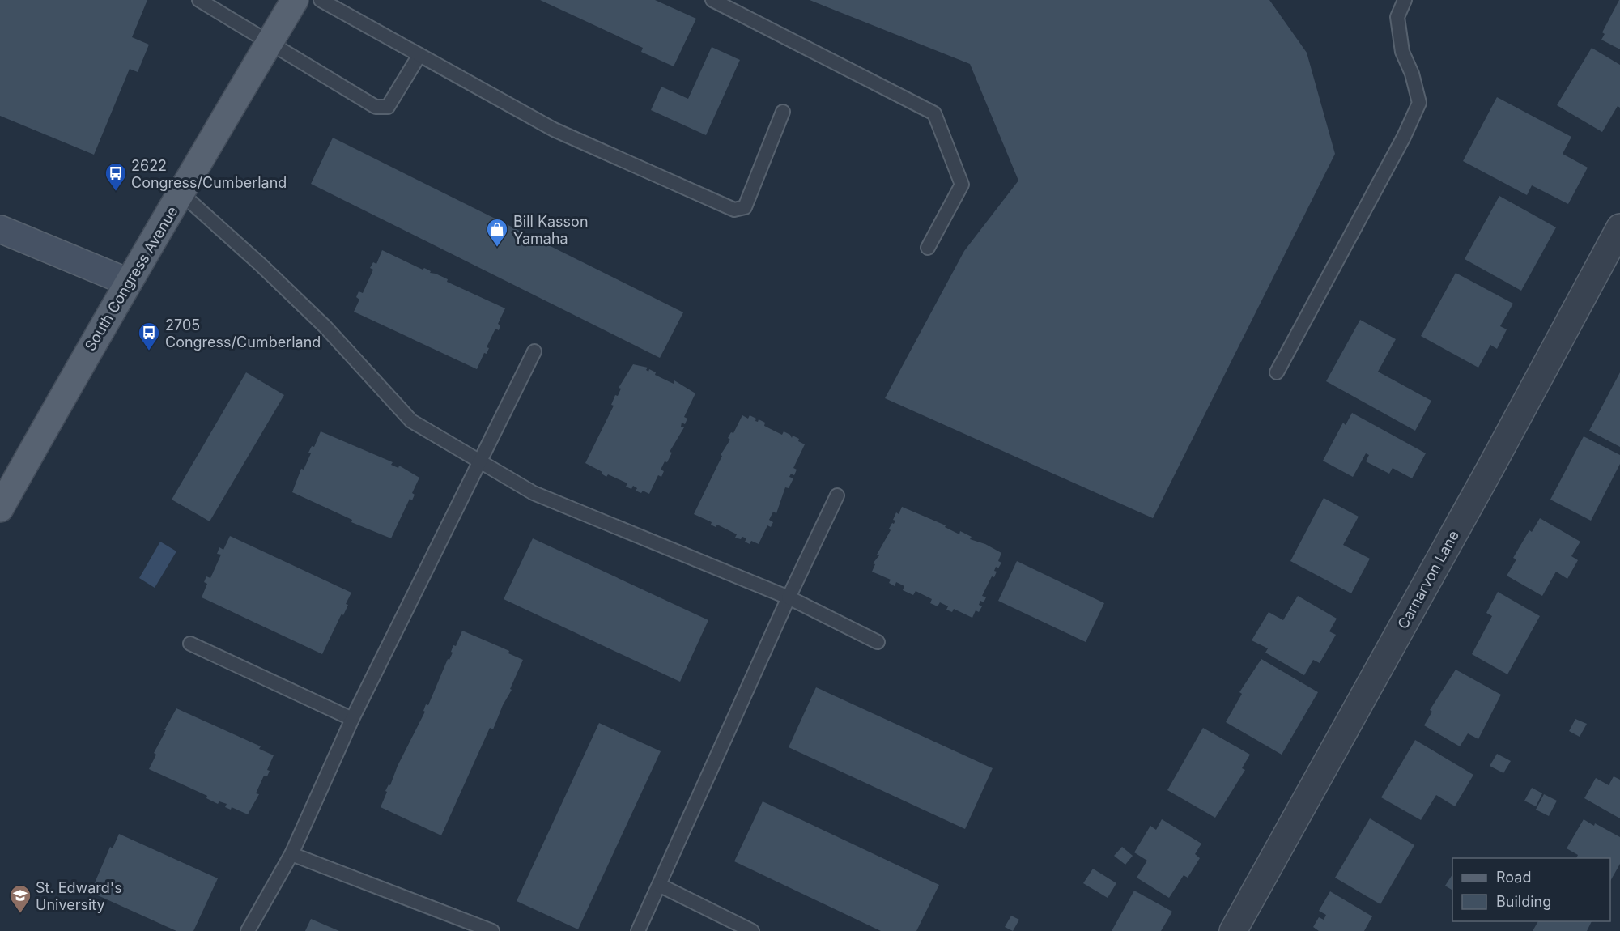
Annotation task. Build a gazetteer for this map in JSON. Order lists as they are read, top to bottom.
{
  "streets": {
    "main road": ["South Congress Avenue"],
    "street": ["Carnarvon Lane"]
  },
  "places": {
    "bus stop": ["2622 Congress/Cumberland", "2705 Congress/Cumberland"],
    "shop": ["Bill Kasson Yamaha"],
    "school or university": ["St. Edward's University"]
  },
  "legend": ["Road", "Building"]
}
